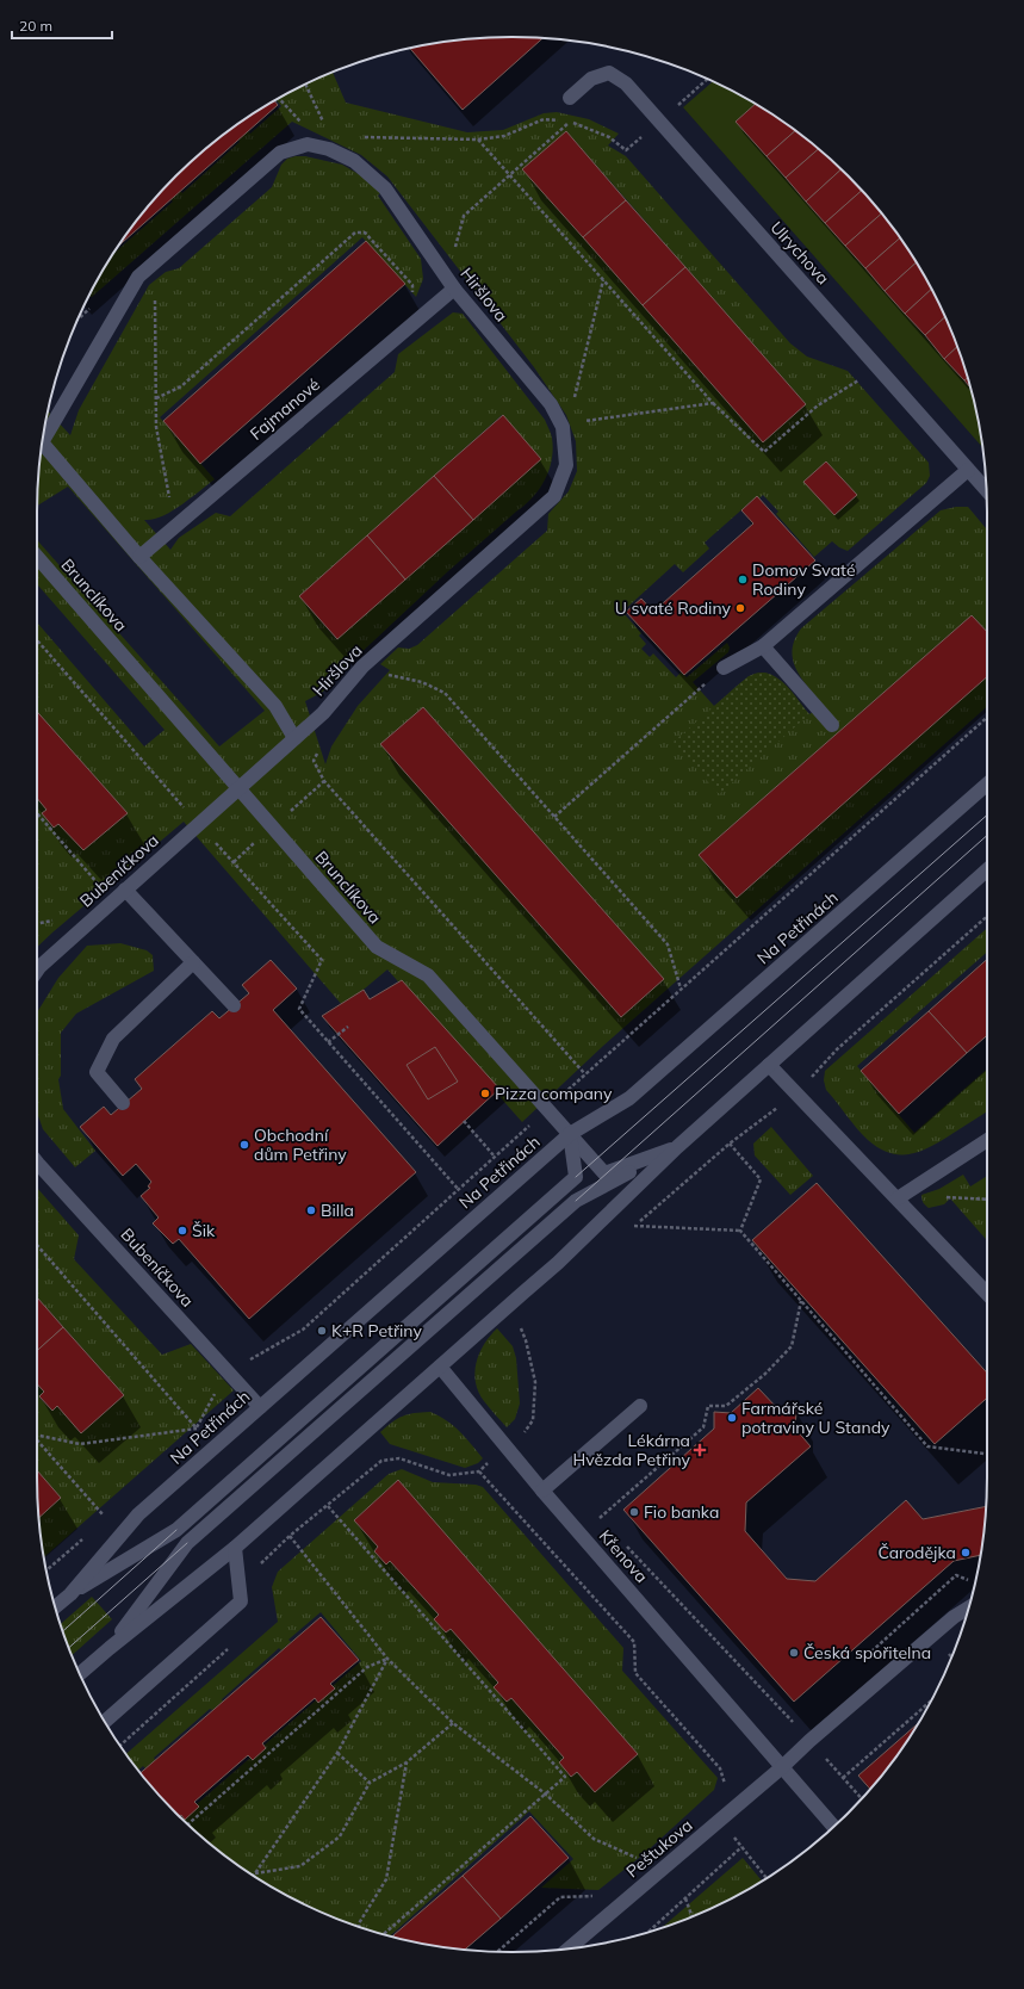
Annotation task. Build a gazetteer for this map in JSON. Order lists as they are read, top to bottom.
{
  "streets": {
    "street": [
      "Ulrychova",
      "Hiršlova",
      "Fajmanové",
      "Brunclíkova",
      "Bubeníčkova",
      "Na Petřinách",
      "Křenova",
      "Peštukova"
    ]
  },
  "crossings": [
    ["Hiršlova", "Fajmanové"],
    ["Hiršlova", "Brunclíkova"],
    ["Hiršlova", "Bubeníčkova"],
    ["Brunclíkova", "Bubeníčkova"],
    ["Brunclíkova", "Na Petřinách"],
    ["Bubeníčkova", "Na Petřinách"],
    ["Křenova", "Peštukova"]
  ],
  "places": {
    "other": [
      "Domov Svaté Rodiny",
      "U svaté Rodiny",
      "Pizza company",
      "Obchodní dům Petřiny",
      "Billa",
      "Šik",
      "K+R Petřiny",
      "Farmářské potraviny U Standy",
      "Fio banka",
      "Čarodějka",
      "Česká spořitelna"
    ],
    "health": ["Lékárna Hvězda Petřiny"]
  },
  "scale_bar": "20 m"
}
